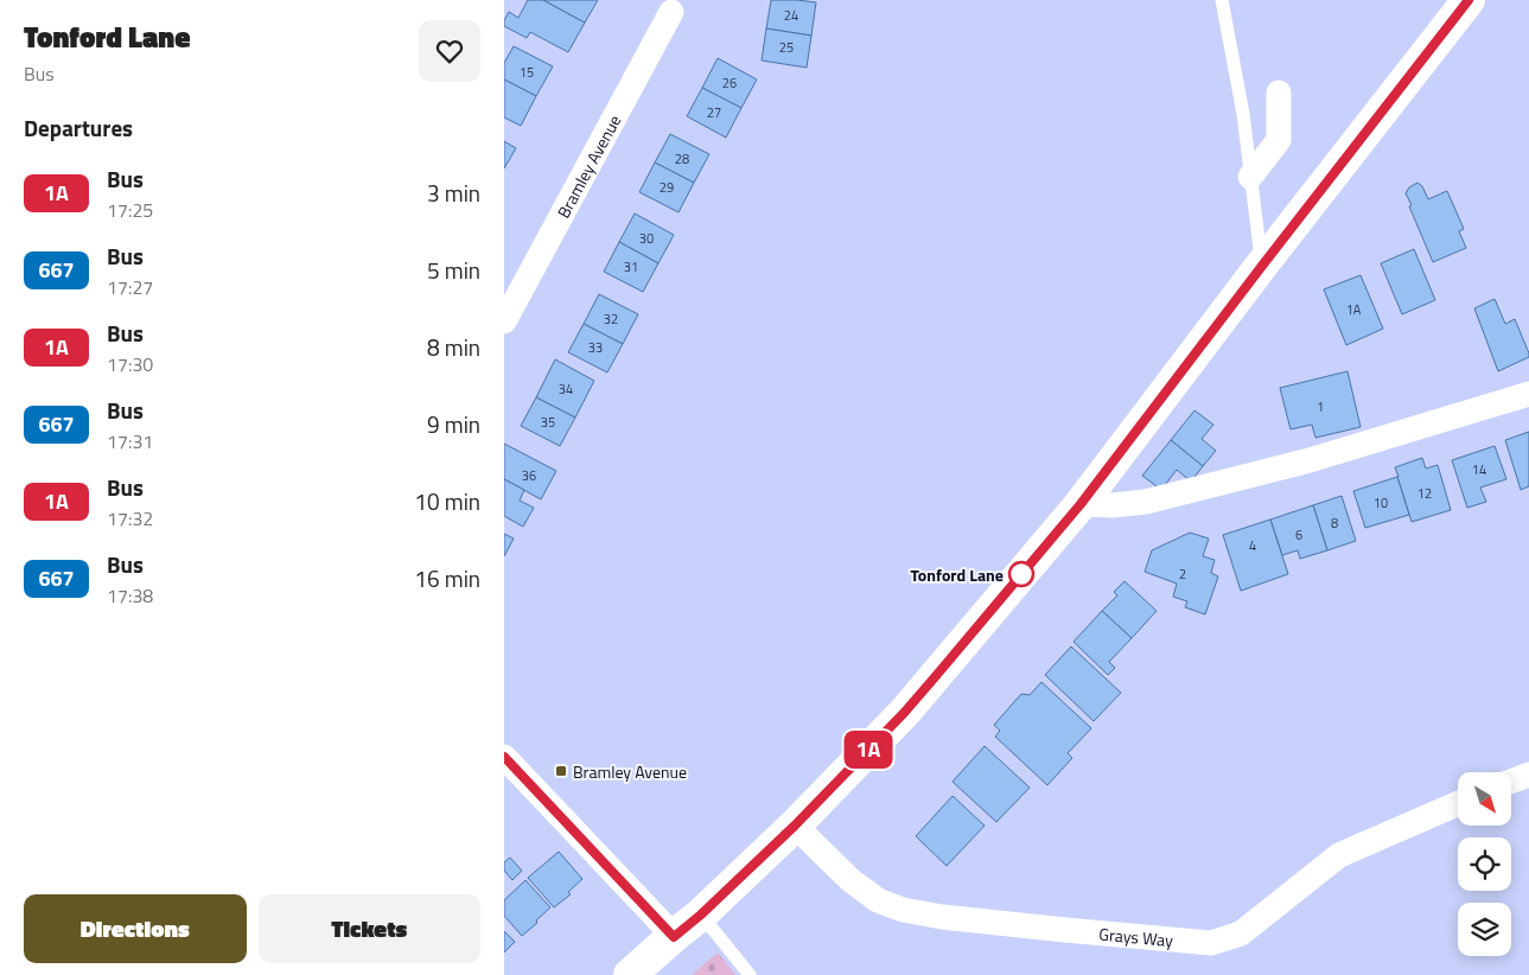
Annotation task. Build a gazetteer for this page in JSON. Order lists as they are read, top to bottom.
{
  "streets": {
    "street": ["Bramley Avenue", "Grays Way"]
  },
  "places": {
    "other": ["Tonford Lane"],
    "transit": ["Bramley Avenue"]
  },
  "lines": ["bus line 1A"],
  "house_numbers": [
    "24",
    "25",
    "15",
    "26",
    "27",
    "28",
    "29",
    "30",
    "31",
    "1A",
    "32",
    "33",
    "34",
    "1",
    "35",
    "14",
    "36",
    "12",
    "10",
    "8",
    "6",
    "4",
    "2"
  ],
  "north": "bottom right",
  "page": {
    "heading": [
      ["Tonford Lane", "Bus"],
      "Departures"
    ],
    "on_map": "1A",
    "list": [
      {
        "mark": "1A",
        "name": "Bus",
        "note": "17:25",
        "value": "3 min"
      },
      {
        "mark": "667",
        "name": "Bus",
        "note": "17:27",
        "value": "5 min"
      },
      {
        "mark": "1A",
        "name": "Bus",
        "note": "17:30",
        "value": "8 min"
      },
      {
        "mark": "667",
        "name": "Bus",
        "note": "17:31",
        "value": "9 min"
      },
      {
        "mark": "1A",
        "name": "Bus",
        "note": "17:32",
        "value": "10 min"
      },
      {
        "mark": "667",
        "name": "Bus",
        "note": "17:38",
        "value": "16 min"
      }
    ],
    "buttons": ["Directions", "Tickets"]
  }
}
